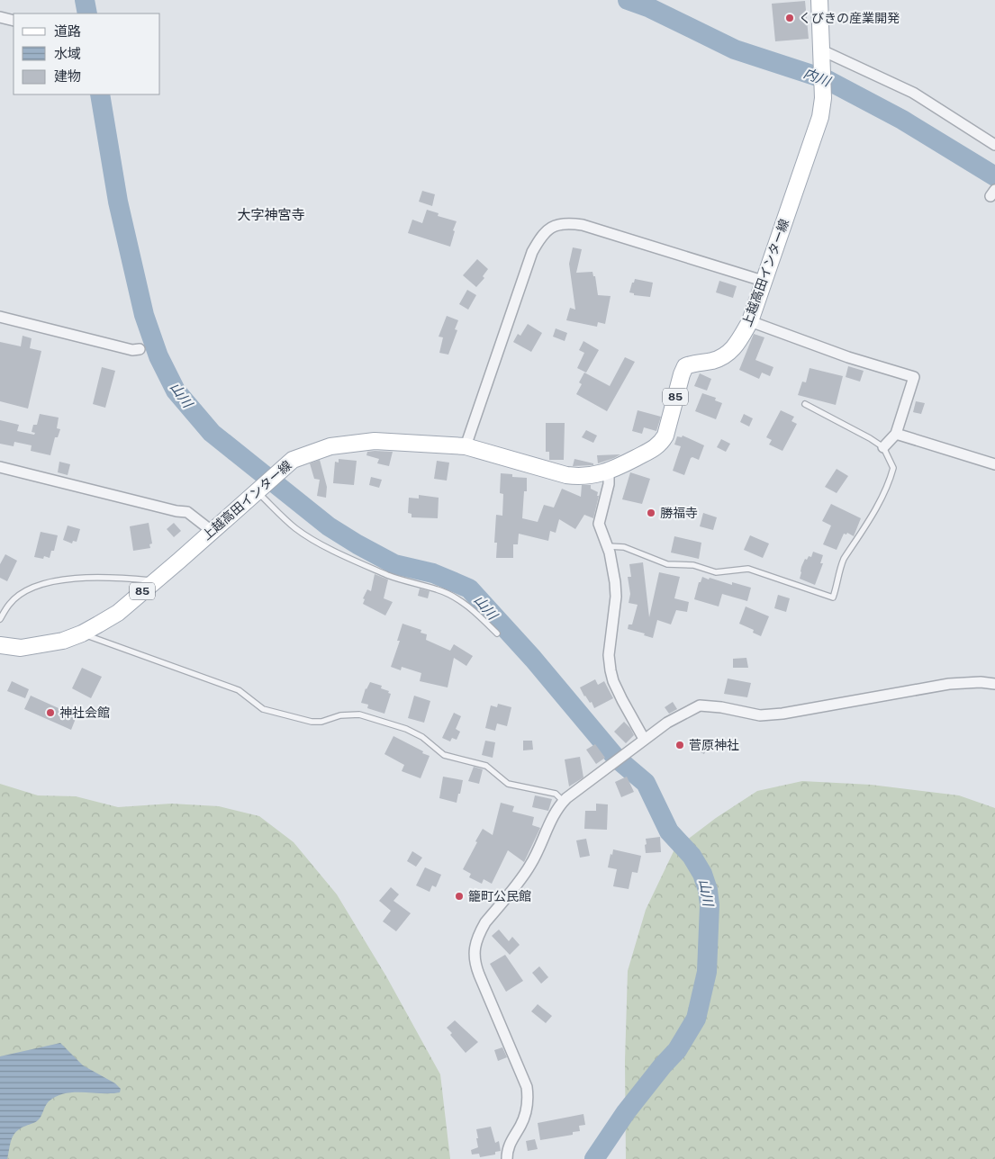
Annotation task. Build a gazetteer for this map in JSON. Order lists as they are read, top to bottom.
{
  "streets": {
    "main road": ["上越高田インター線", "85"]
  },
  "districts": ["大字神宮寺"],
  "water": ["内川", "山川"],
  "places": [
    "くびきの産業開発",
    "勝福寺",
    "神社会館",
    "菅原神社",
    "籠町公民館"
  ],
  "legend": ["道路", "水域", "建物"]
}
